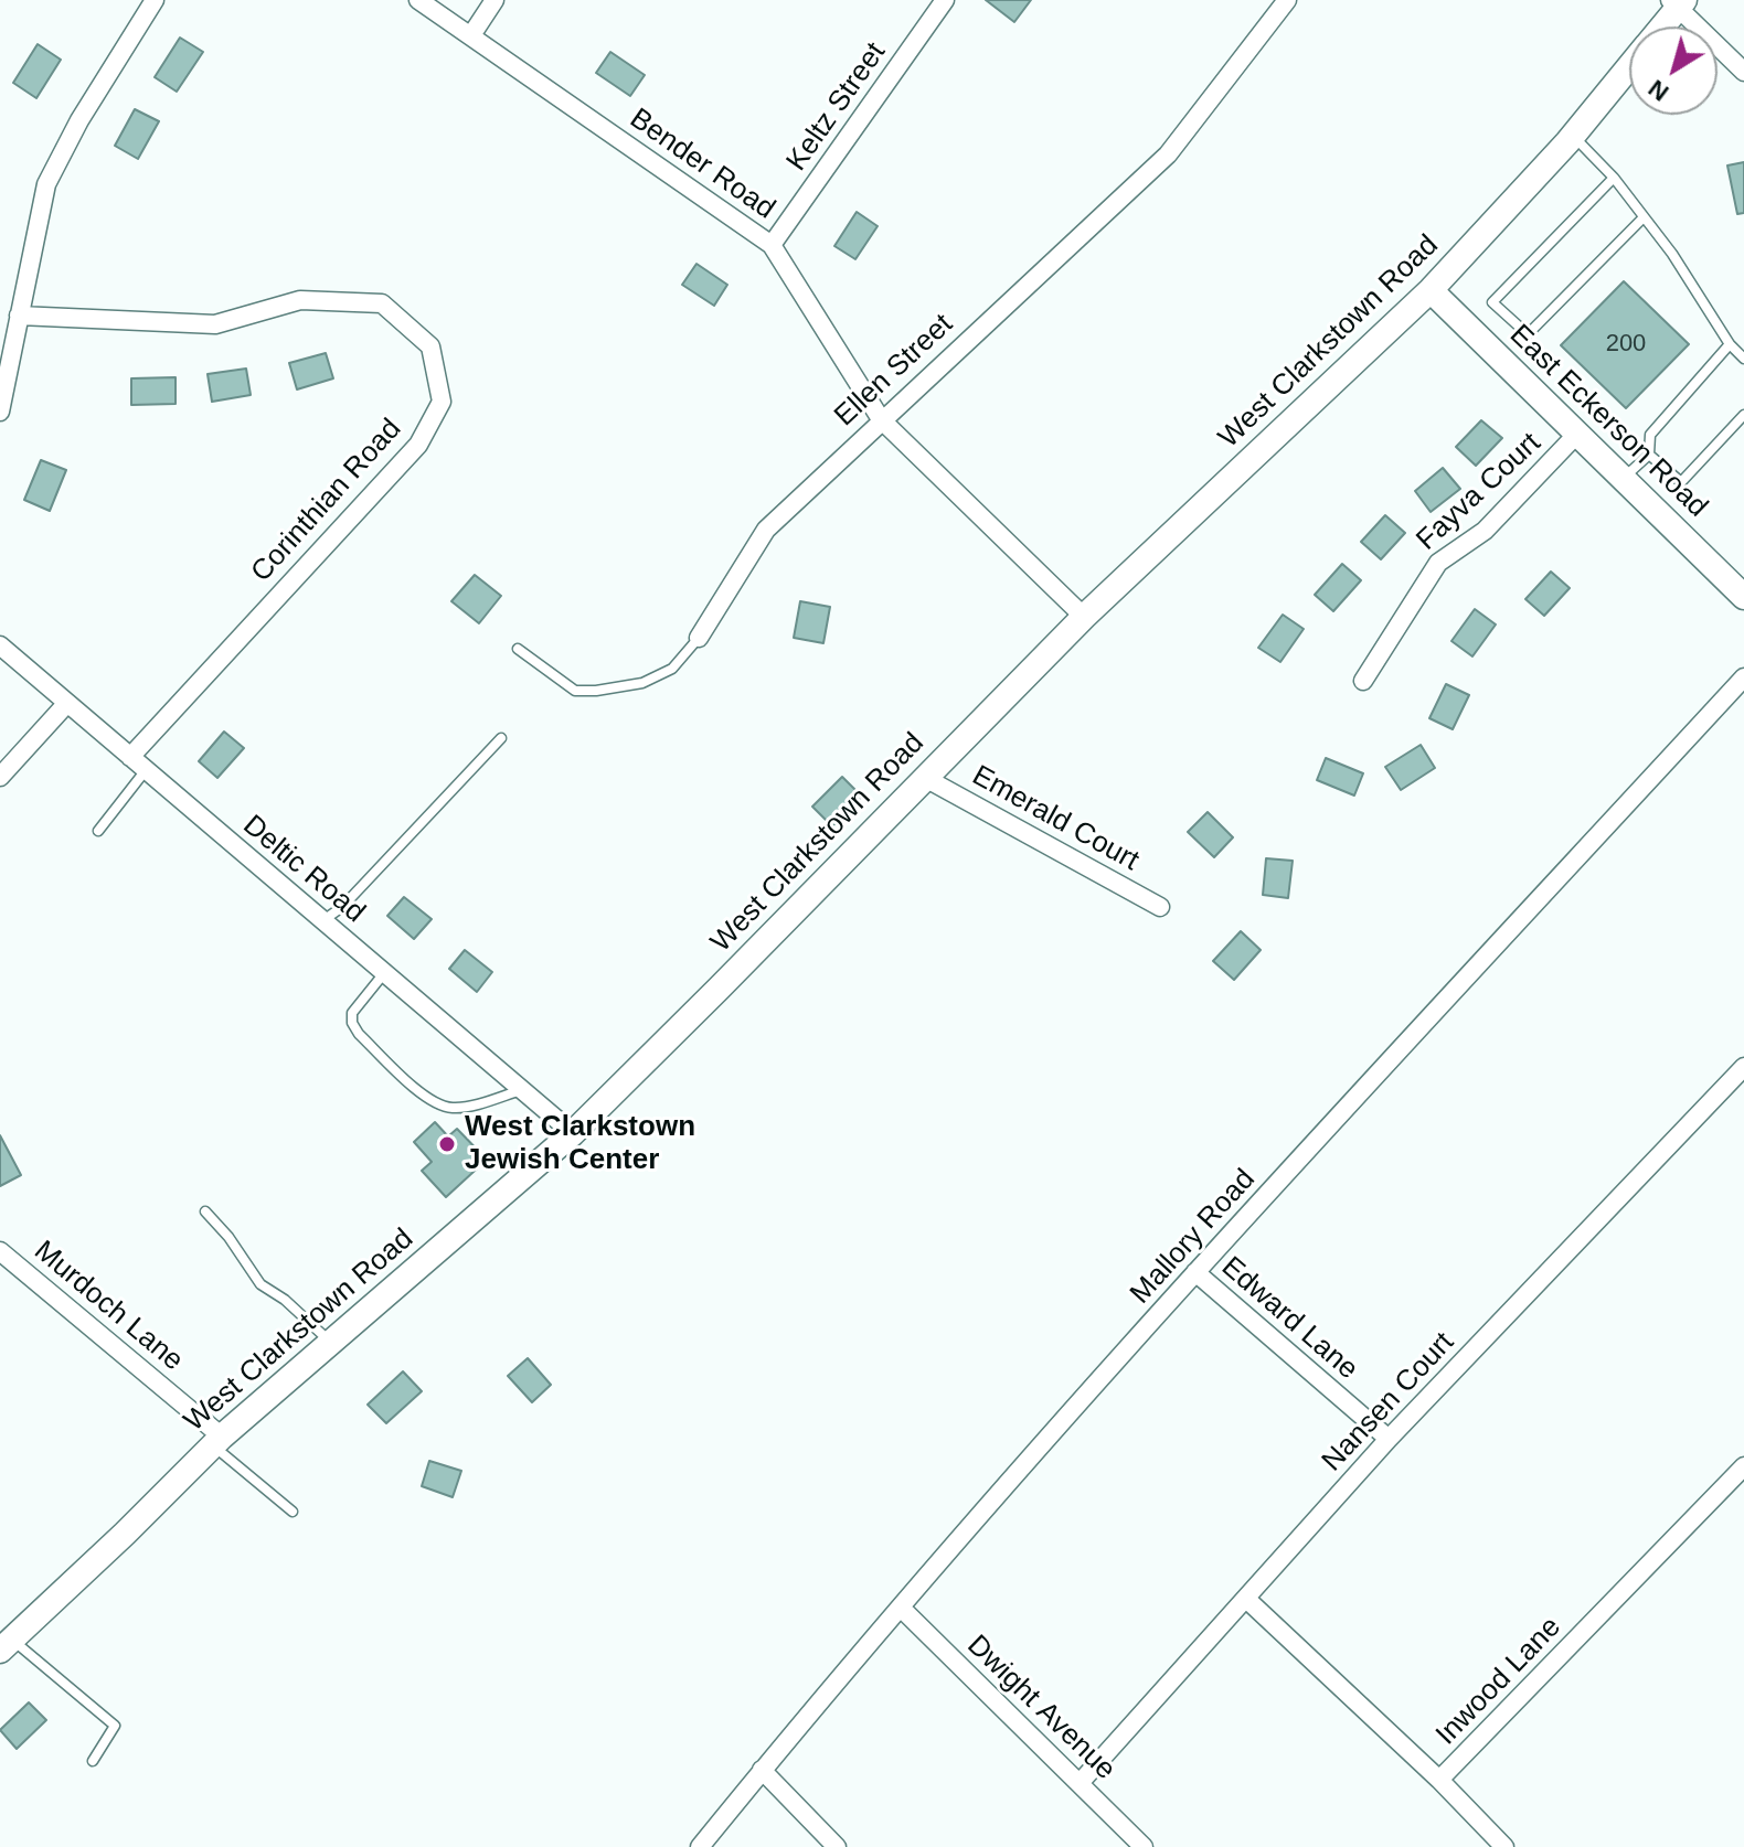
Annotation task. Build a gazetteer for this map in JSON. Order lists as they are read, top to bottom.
{
  "streets": {
    "street": [
      "Keltz Street",
      "Bender Road",
      "West Clarkstown Road",
      "Ellen Street",
      "East Eckerson Road",
      "Fayva Court",
      "Corinthian Road",
      "Emerald Court",
      "Deltic Road",
      "Mallory Road",
      "Murdoch Lane",
      "Edward Lane",
      "Nansen Court",
      "Inwood Lane",
      "Dwight Avenue"
    ]
  },
  "crossings": [
    ["Keltz Street", "Bender Road"],
    ["Bender Road", "West Clarkstown Road"],
    ["Bender Road", "Ellen Street"],
    ["West Clarkstown Road", "East Eckerson Road"],
    ["West Clarkstown Road", "Emerald Court"],
    ["West Clarkstown Road", "Deltic Road"],
    ["West Clarkstown Road", "Murdoch Lane"],
    ["East Eckerson Road", "Fayva Court"],
    ["Corinthian Road", "Deltic Road"],
    ["Mallory Road", "Edward Lane"],
    ["Mallory Road", "Dwight Avenue"],
    ["Edward Lane", "Nansen Court"],
    ["Nansen Court", "Inwood Lane"],
    ["Nansen Court", "Dwight Avenue"]
  ],
  "places": ["West Clarkstown Jewish Center"],
  "house_numbers": ["200"],
  "north": "bottom left"
}
